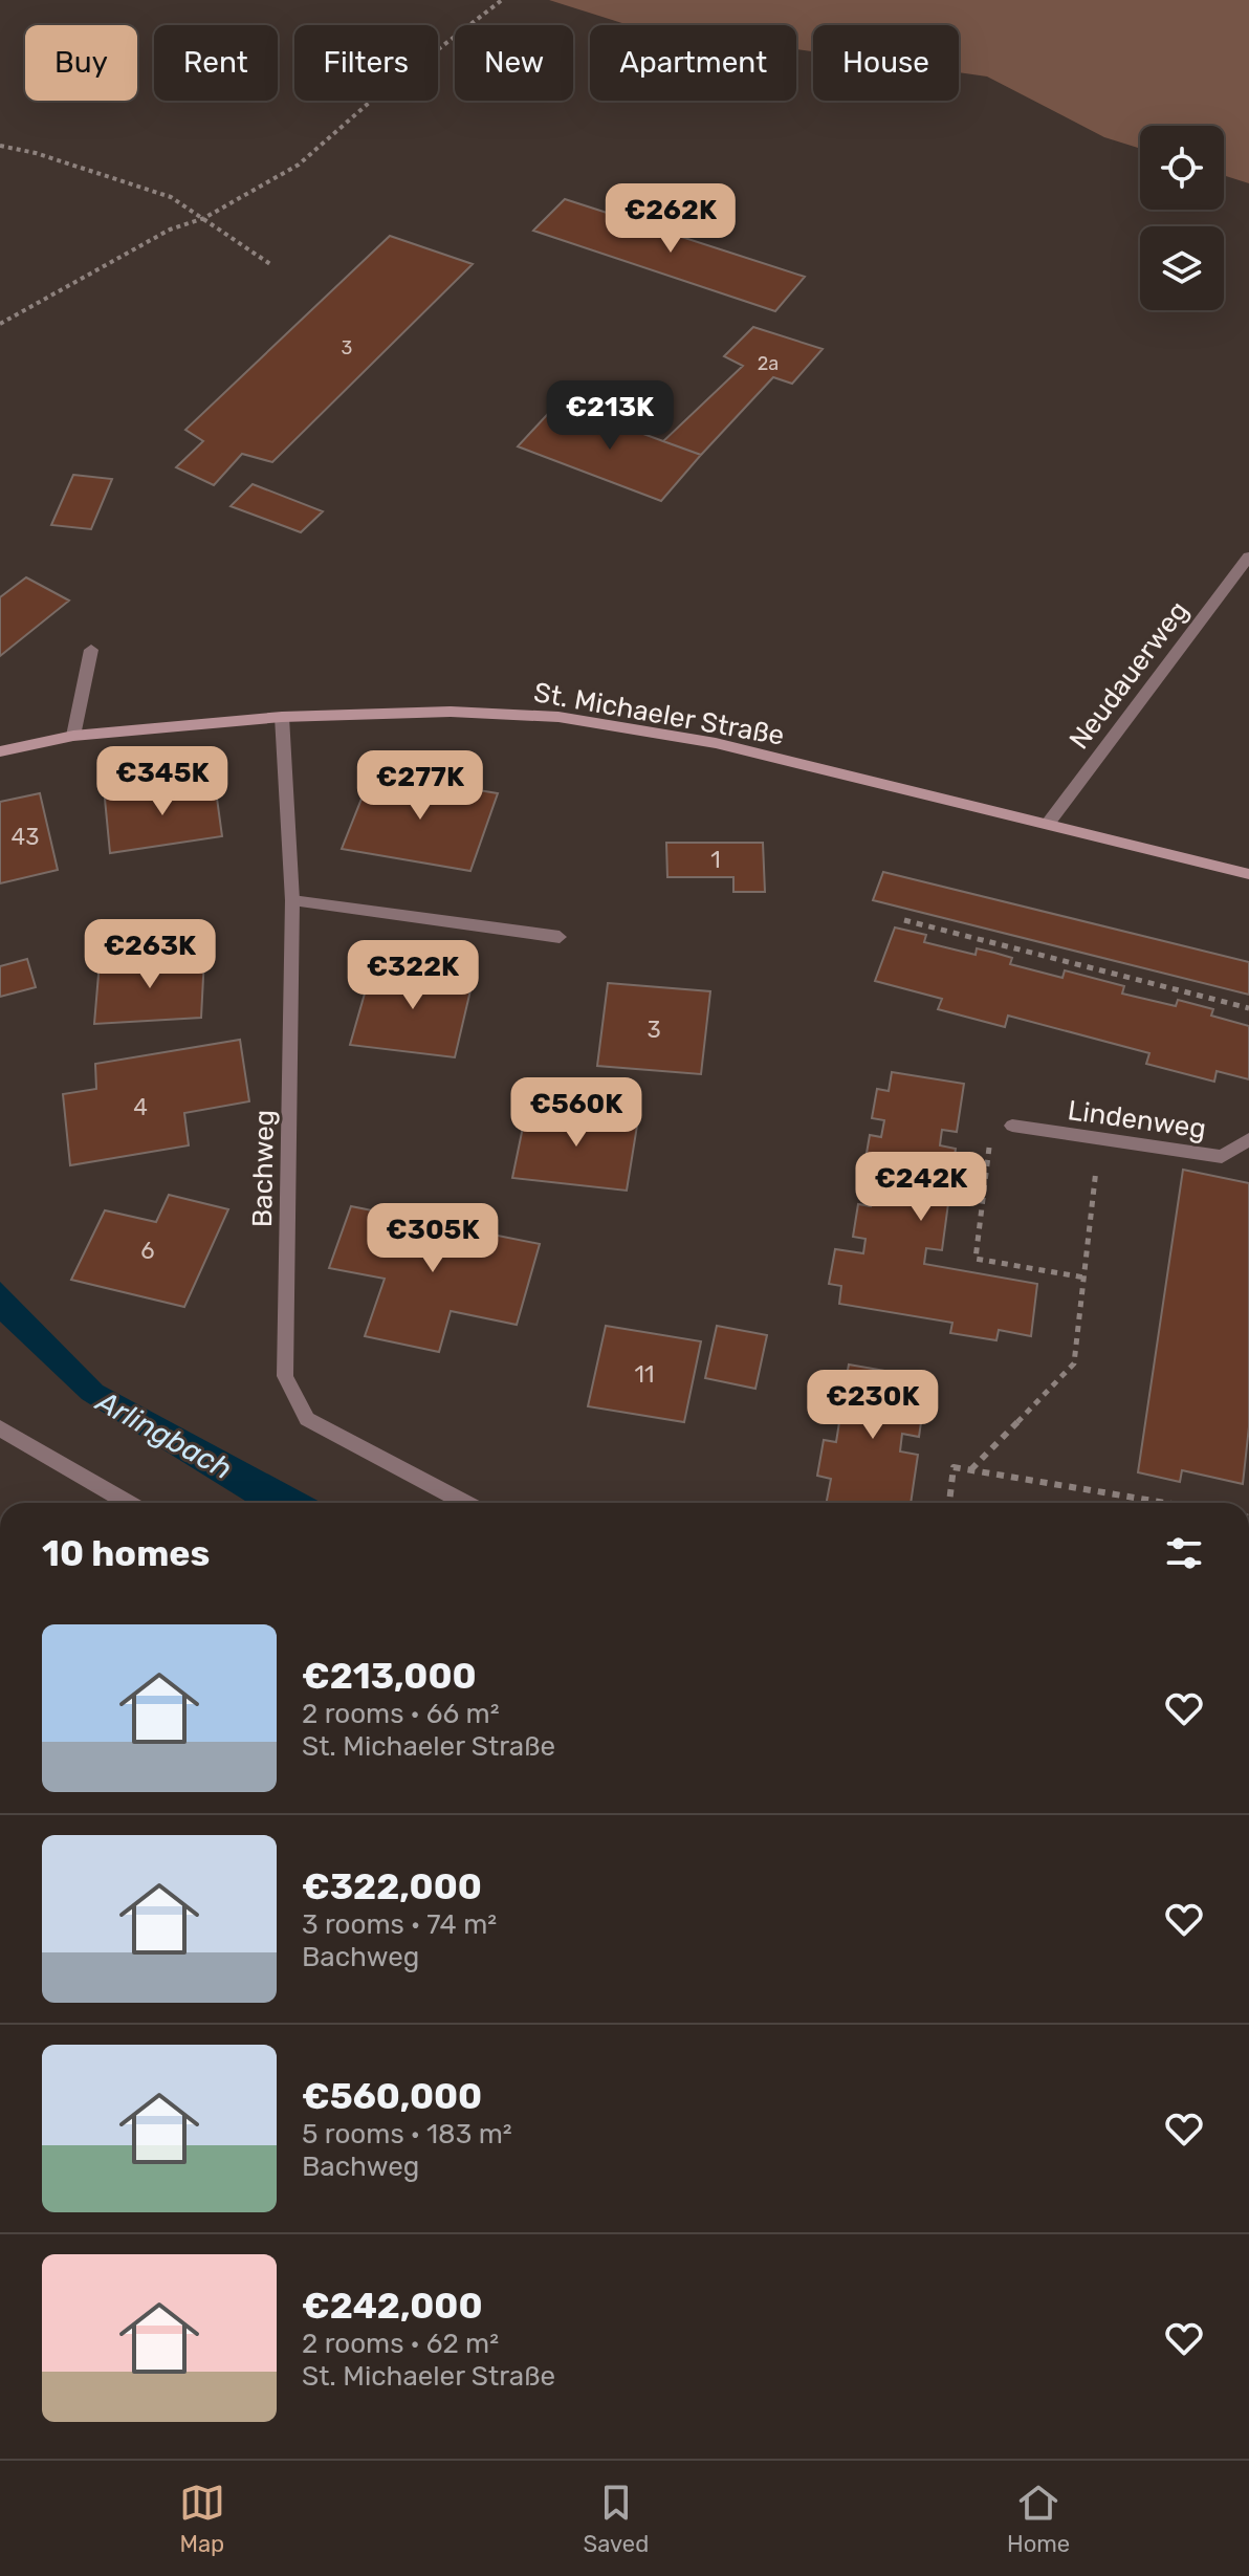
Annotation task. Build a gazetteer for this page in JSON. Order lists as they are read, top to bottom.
{
  "streets": {
    "main road": ["St. Michaeler Straße"],
    "street": ["Neudauerweg", "Lindenweg", "Bachweg"]
  },
  "crossings": [
    ["Neudauerweg", "St. Michaeler Straße"],
    ["St. Michaeler Straße", "Bachweg"]
  ],
  "water": ["Arlingbach"],
  "house_numbers": [
    "3",
    "2a",
    "43",
    "1",
    "3",
    "4",
    "6",
    "11"
  ],
  "page": {
    "chip": [
      "Buy",
      "Rent",
      "Filters",
      "New",
      "Apartment",
      "House"
    ],
    "price": [
      "€262K",
      "€213K",
      "€345K",
      "€277K",
      "€263K",
      "€322K",
      "€560K",
      "€242K",
      "€305K",
      "€230K"
    ],
    "heading": "10 homes",
    "list": [
      {
        "name": "€213,000",
        "note": "2 rooms · 66 m² · St. Michaeler Straße"
      },
      {
        "name": "€322,000",
        "note": "3 rooms · 74 m² · Bachweg"
      },
      {
        "name": "€560,000",
        "note": "5 rooms · 183 m² · Bachweg"
      },
      {
        "name": "€242,000",
        "note": "2 rooms · 62 m² · St. Michaeler Straße"
      }
    ],
    "tabs": ["Map", "Saved", "Home"]
  }
}
